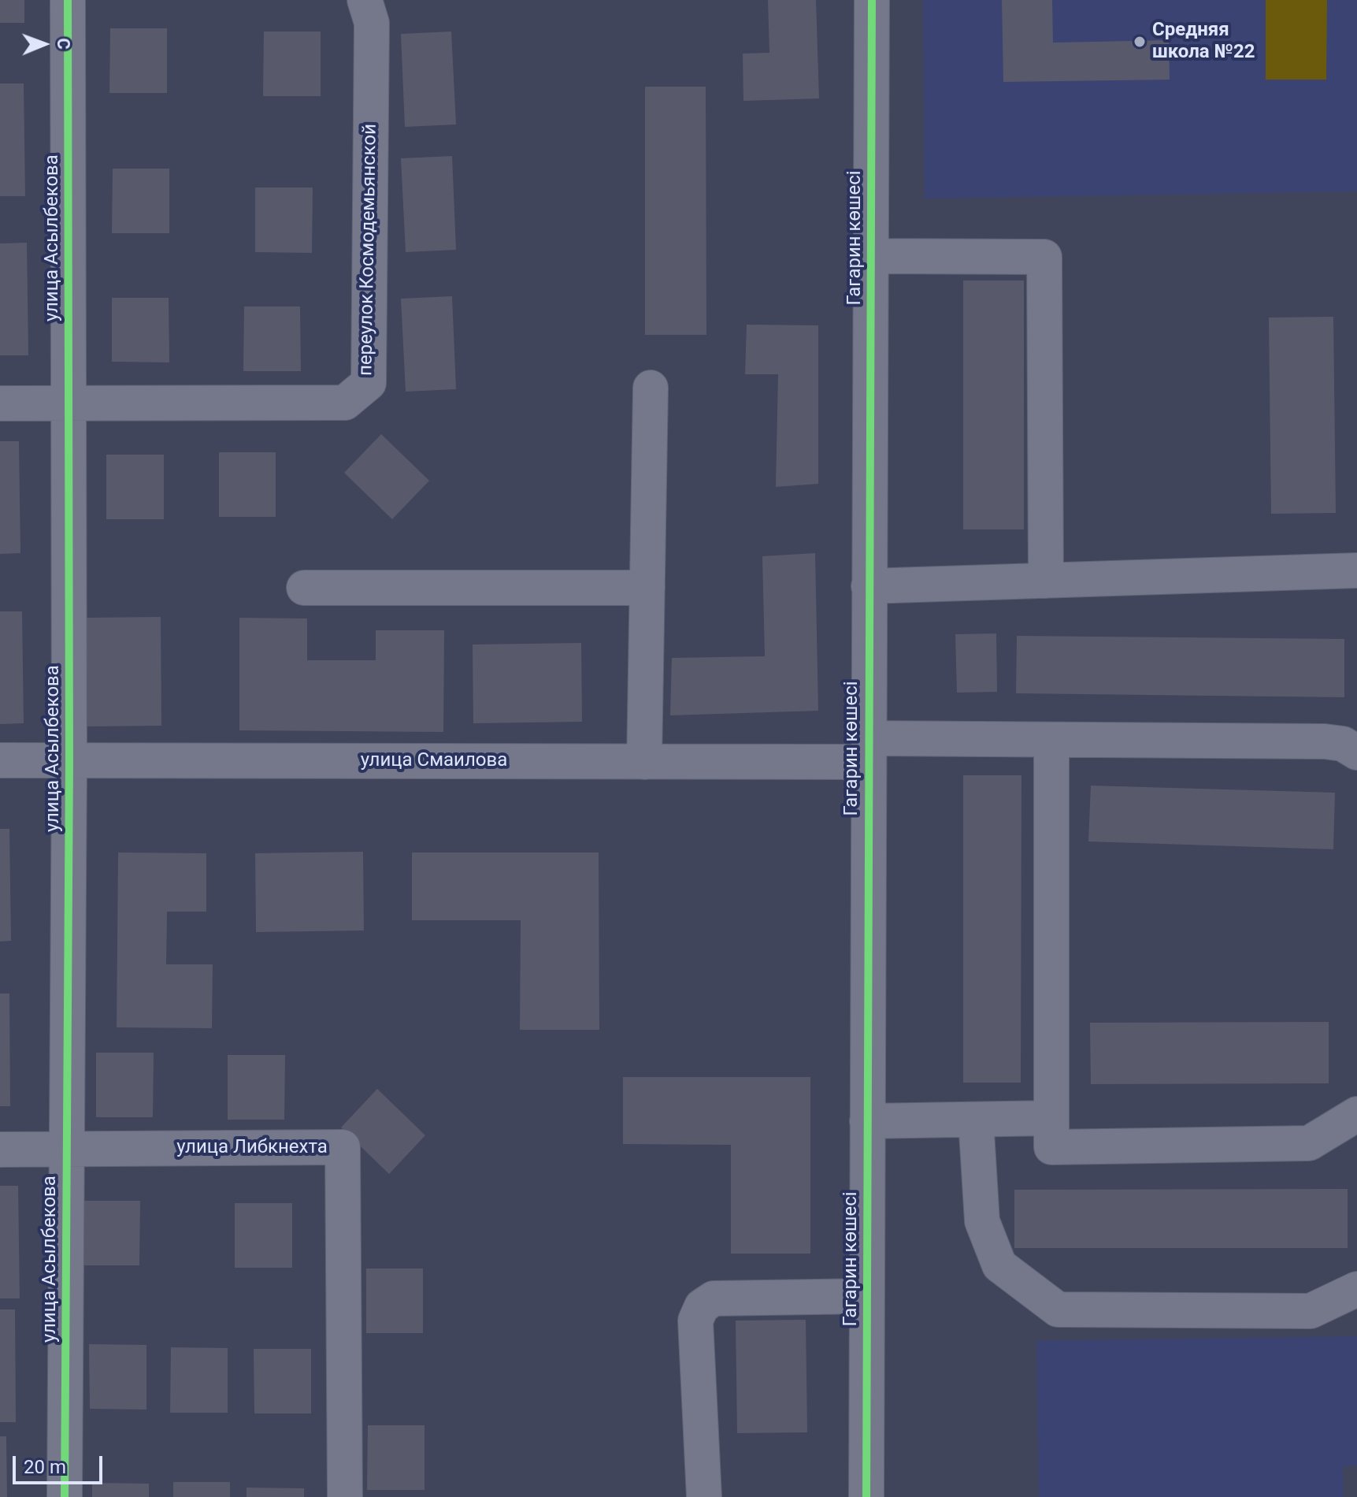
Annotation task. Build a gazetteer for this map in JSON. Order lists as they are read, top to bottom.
{
  "streets": {
    "street": [
      "улица Асылбекова",
      "Гагарин көшесі",
      "переулок Космодемьянской",
      "улица Смаилова",
      "улица Либкнехта"
    ]
  },
  "crossings": [
    ["улица Асылбекова", "переулок Космодемьянской"],
    ["улица Асылбекова", "улица Смаилова"],
    ["улица Асылбекова", "улица Либкнехта"],
    ["Гагарин көшесі", "улица Смаилова"]
  ],
  "places": ["Средняя школа №22"],
  "scale_bar": "20 m",
  "north": "right"
}
